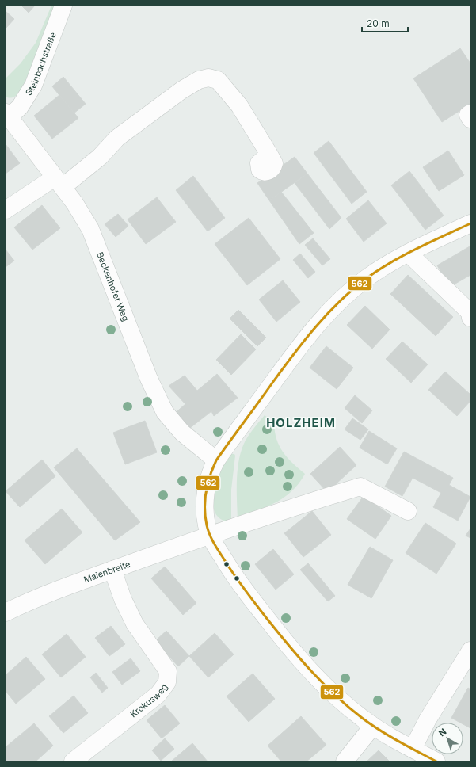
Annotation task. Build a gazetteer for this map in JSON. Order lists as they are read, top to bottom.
{
  "streets": {
    "street": [
      "Steinbachstraße",
      "Beckenhofer Weg",
      "Maienbreite",
      "Krokusweg"
    ]
  },
  "crossings": [
    ["Steinbachstraße", "Beckenhofer Weg"],
    ["Maienbreite", "Krokusweg"]
  ],
  "districts": ["HOLZHEIM"],
  "lines": ["transit line 562"],
  "scale_bar": "20 m",
  "north": "top left"
}
